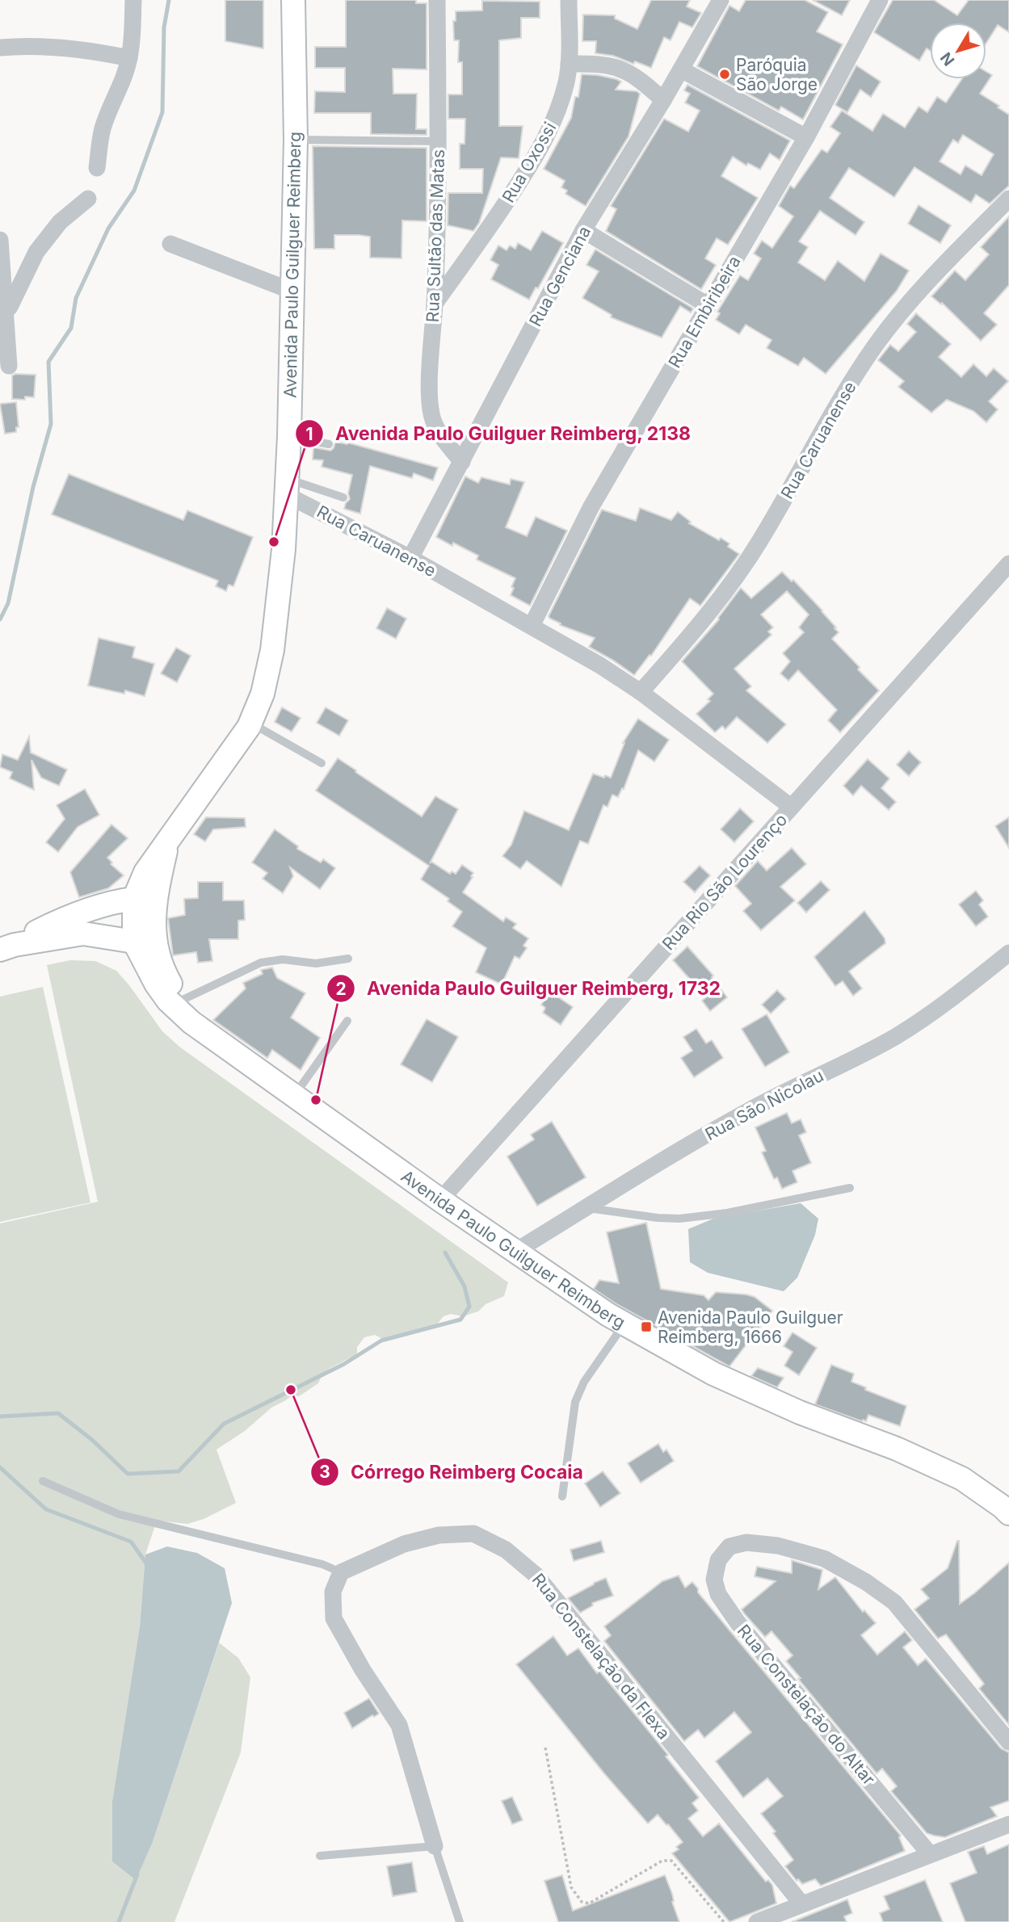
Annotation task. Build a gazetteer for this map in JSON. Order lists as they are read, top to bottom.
{
  "streets": {
    "main road": ["Avenida Paulo Guilguer Reimberg"],
    "street": [
      "Rua Oxossi",
      "Rua Sultão das Matas",
      "Rua Genciana",
      "Rua Embiribeira",
      "Rua Caruanense",
      "Rua Rio São Lourenço",
      "Rua São Nicolau",
      "Rua Constelação da Flexa",
      "Rua Constelação do Altar"
    ]
  },
  "crossings": [
    ["Rua Oxossi", "Rua Sultão das Matas"],
    ["Rua Sultão das Matas", "Rua Genciana"],
    ["Avenida Paulo Guilguer Reimberg", "Rua Caruanense"],
    ["Avenida Paulo Guilguer Reimberg", "Rua Rio São Lourenço"],
    ["Avenida Paulo Guilguer Reimberg", "Rua São Nicolau"],
    ["Rua Genciana", "Rua Caruanense"],
    ["Rua Embiribeira", "Rua Caruanense"],
    ["Rua Caruanense", "Rua Rio São Lourenço"]
  ],
  "places": {
    "other": [
      "Paróquia São Jorge",
      "Avenida Paulo Guilguer Reimberg, 2138",
      "Avenida Paulo Guilguer Reimberg, 1732",
      "Córrego Reimberg Cocaia"
    ],
    "transit": ["Avenida Paulo Guilguer Reimberg, 1666"]
  },
  "north": "bottom left"
}
